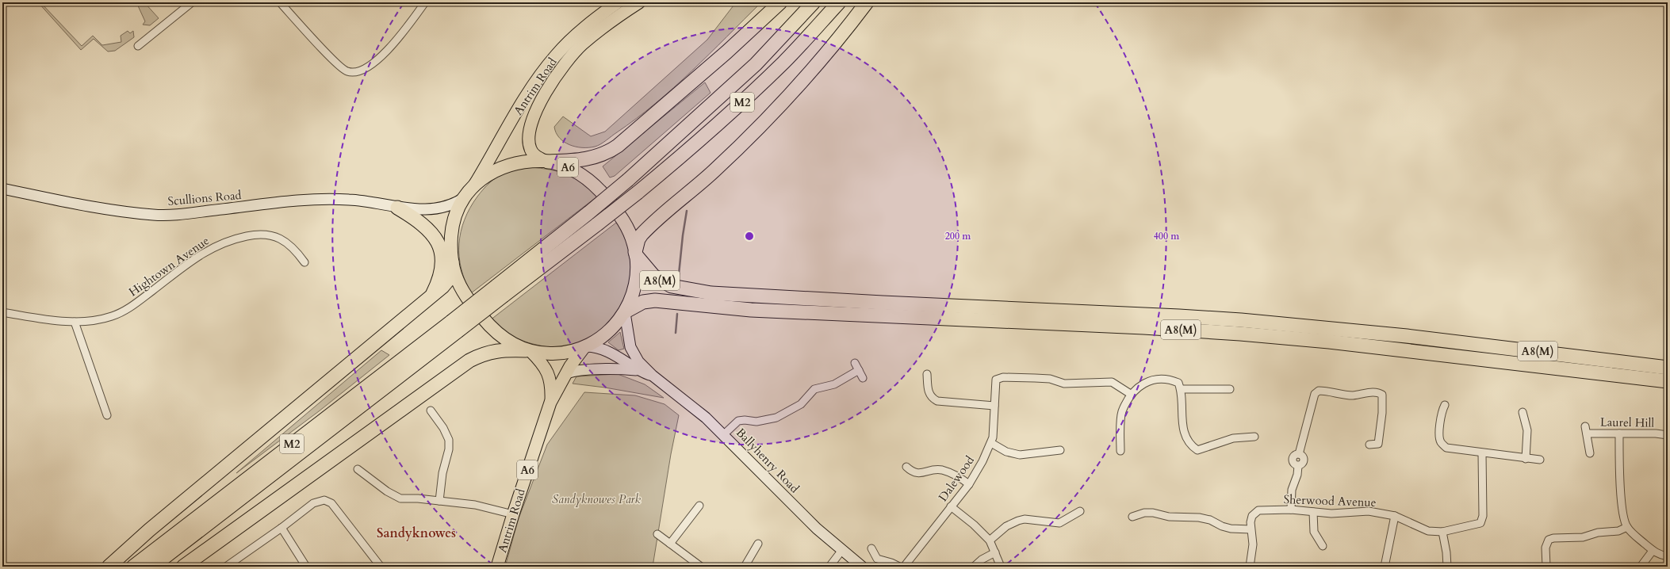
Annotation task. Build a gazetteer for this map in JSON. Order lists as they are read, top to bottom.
{
  "streets": {
    "highway": ["M2", "A6", "A8(M)"],
    "main road": ["Antrim Road", "Scullions Road", "Ballyhenry Road"],
    "street": [
      "Hightown Avenue",
      "Laurel Hill",
      "Dalewood",
      "Sherwood Avenue"
    ]
  },
  "crossings": [
    ["Antrim Road", "A6"],
    ["Antrim Road", "Ballyhenry Road"],
    ["A6", "Scullions Road"],
    ["A6", "A8(M)"],
    ["A6", "Ballyhenry Road"],
    ["A8(M)", "Ballyhenry Road"]
  ],
  "districts": ["Sandyknowes"],
  "parks": ["Sandyknowes Park"],
  "rings": ["200 m", "400 m"]
}
